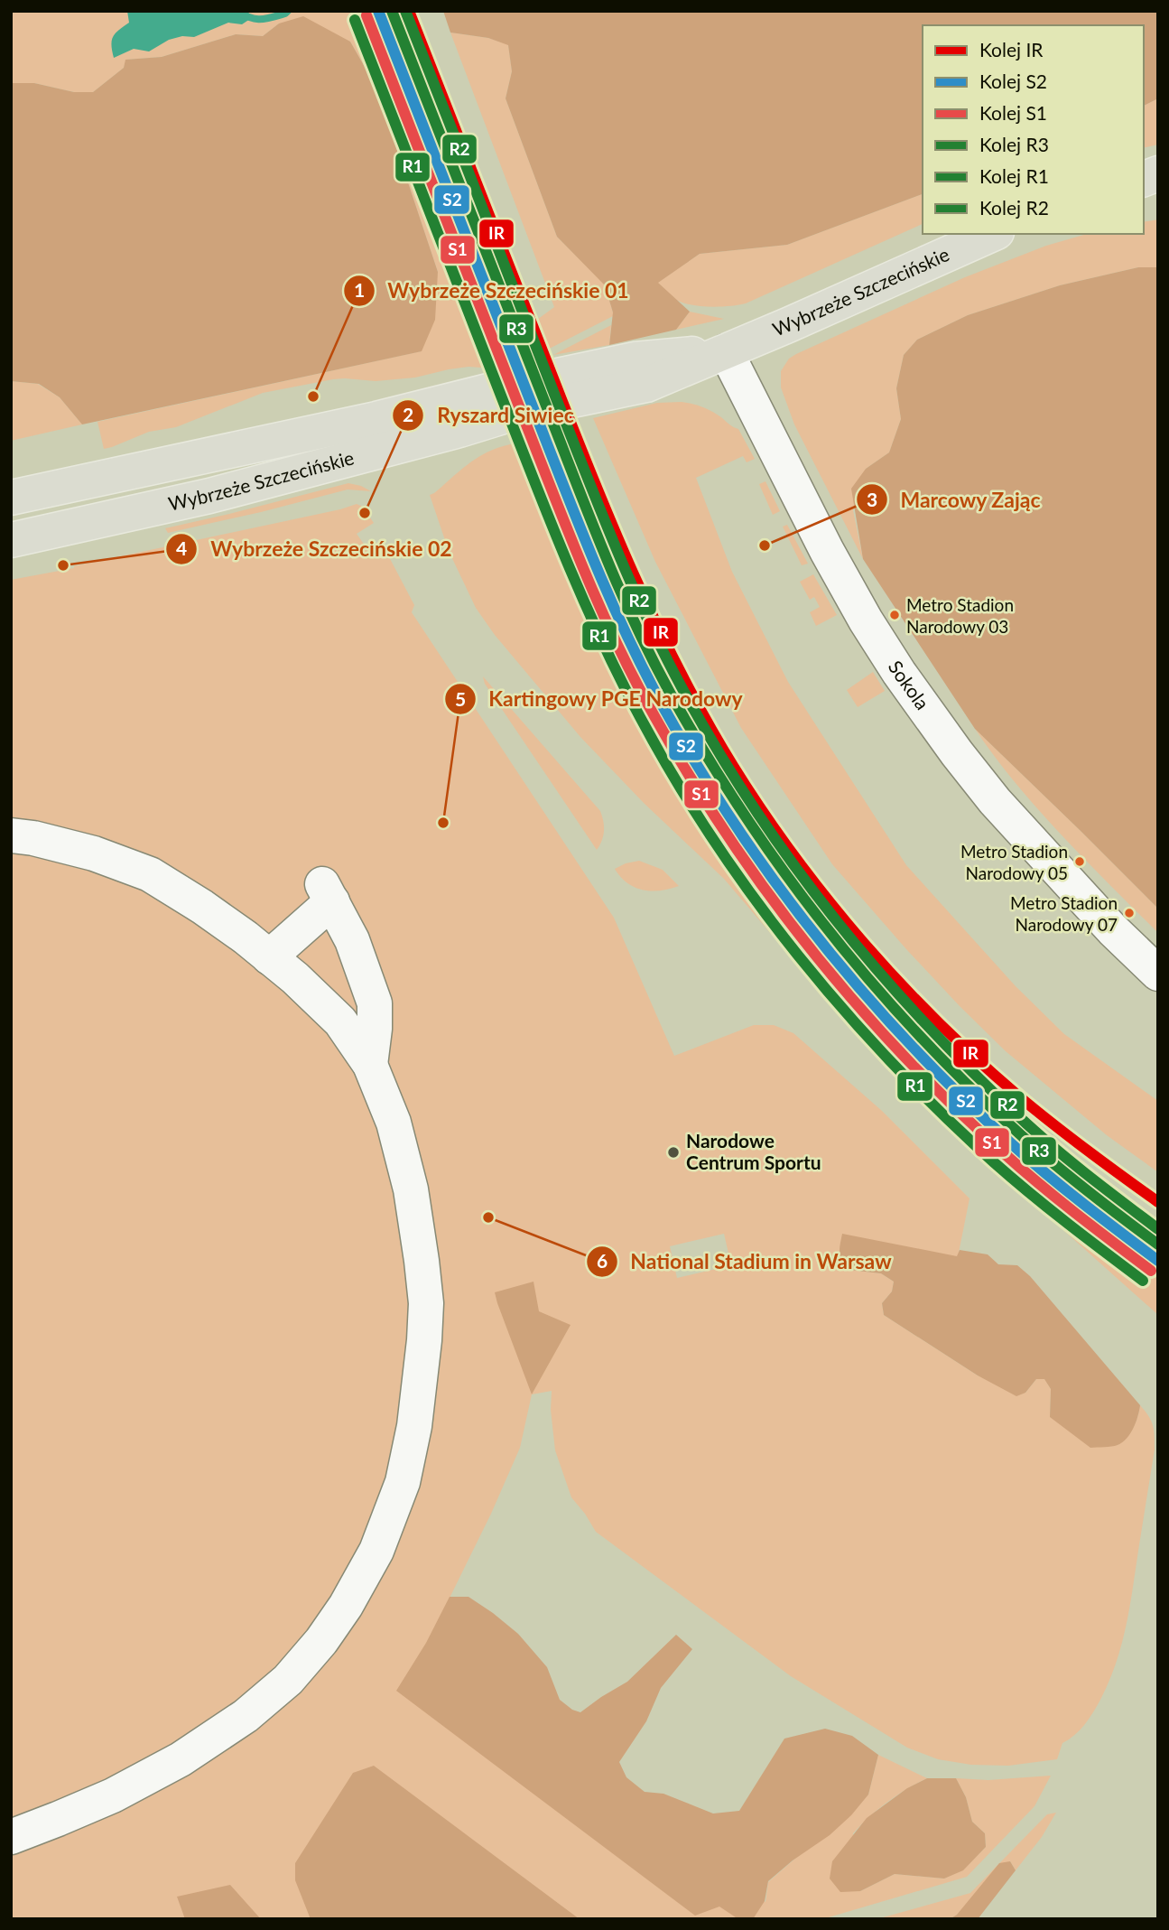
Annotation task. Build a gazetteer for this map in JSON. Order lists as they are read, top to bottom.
{
  "streets": {
    "main road": ["Wybrzeże Szczecińskie"],
    "street": ["Sokola"]
  },
  "crossings": [
    ["Wybrzeże Szczecińskie", "Sokola"]
  ],
  "places": [
    "Wybrzeże Szczecińskie 01",
    "Ryszard Siwiec",
    "Marcowy Zając",
    "Wybrzeże Szczecińskie 02",
    "Metro Stadion Narodowy 03",
    "Kartingowy PGE Narodowy",
    "Metro Stadion Narodowy 05",
    "Metro Stadion Narodowy 07",
    "Narodowe Centrum Sportu",
    "National Stadium in Warsaw"
  ],
  "lines": [
    "rail line IR",
    "rail line S2",
    "rail line R3",
    "rail line R2",
    "rail line S1",
    "rail line R1"
  ],
  "legend": [
    "Kolej IR",
    "Kolej S2",
    "Kolej S1",
    "Kolej R3",
    "Kolej R1",
    "Kolej R2"
  ]
}
